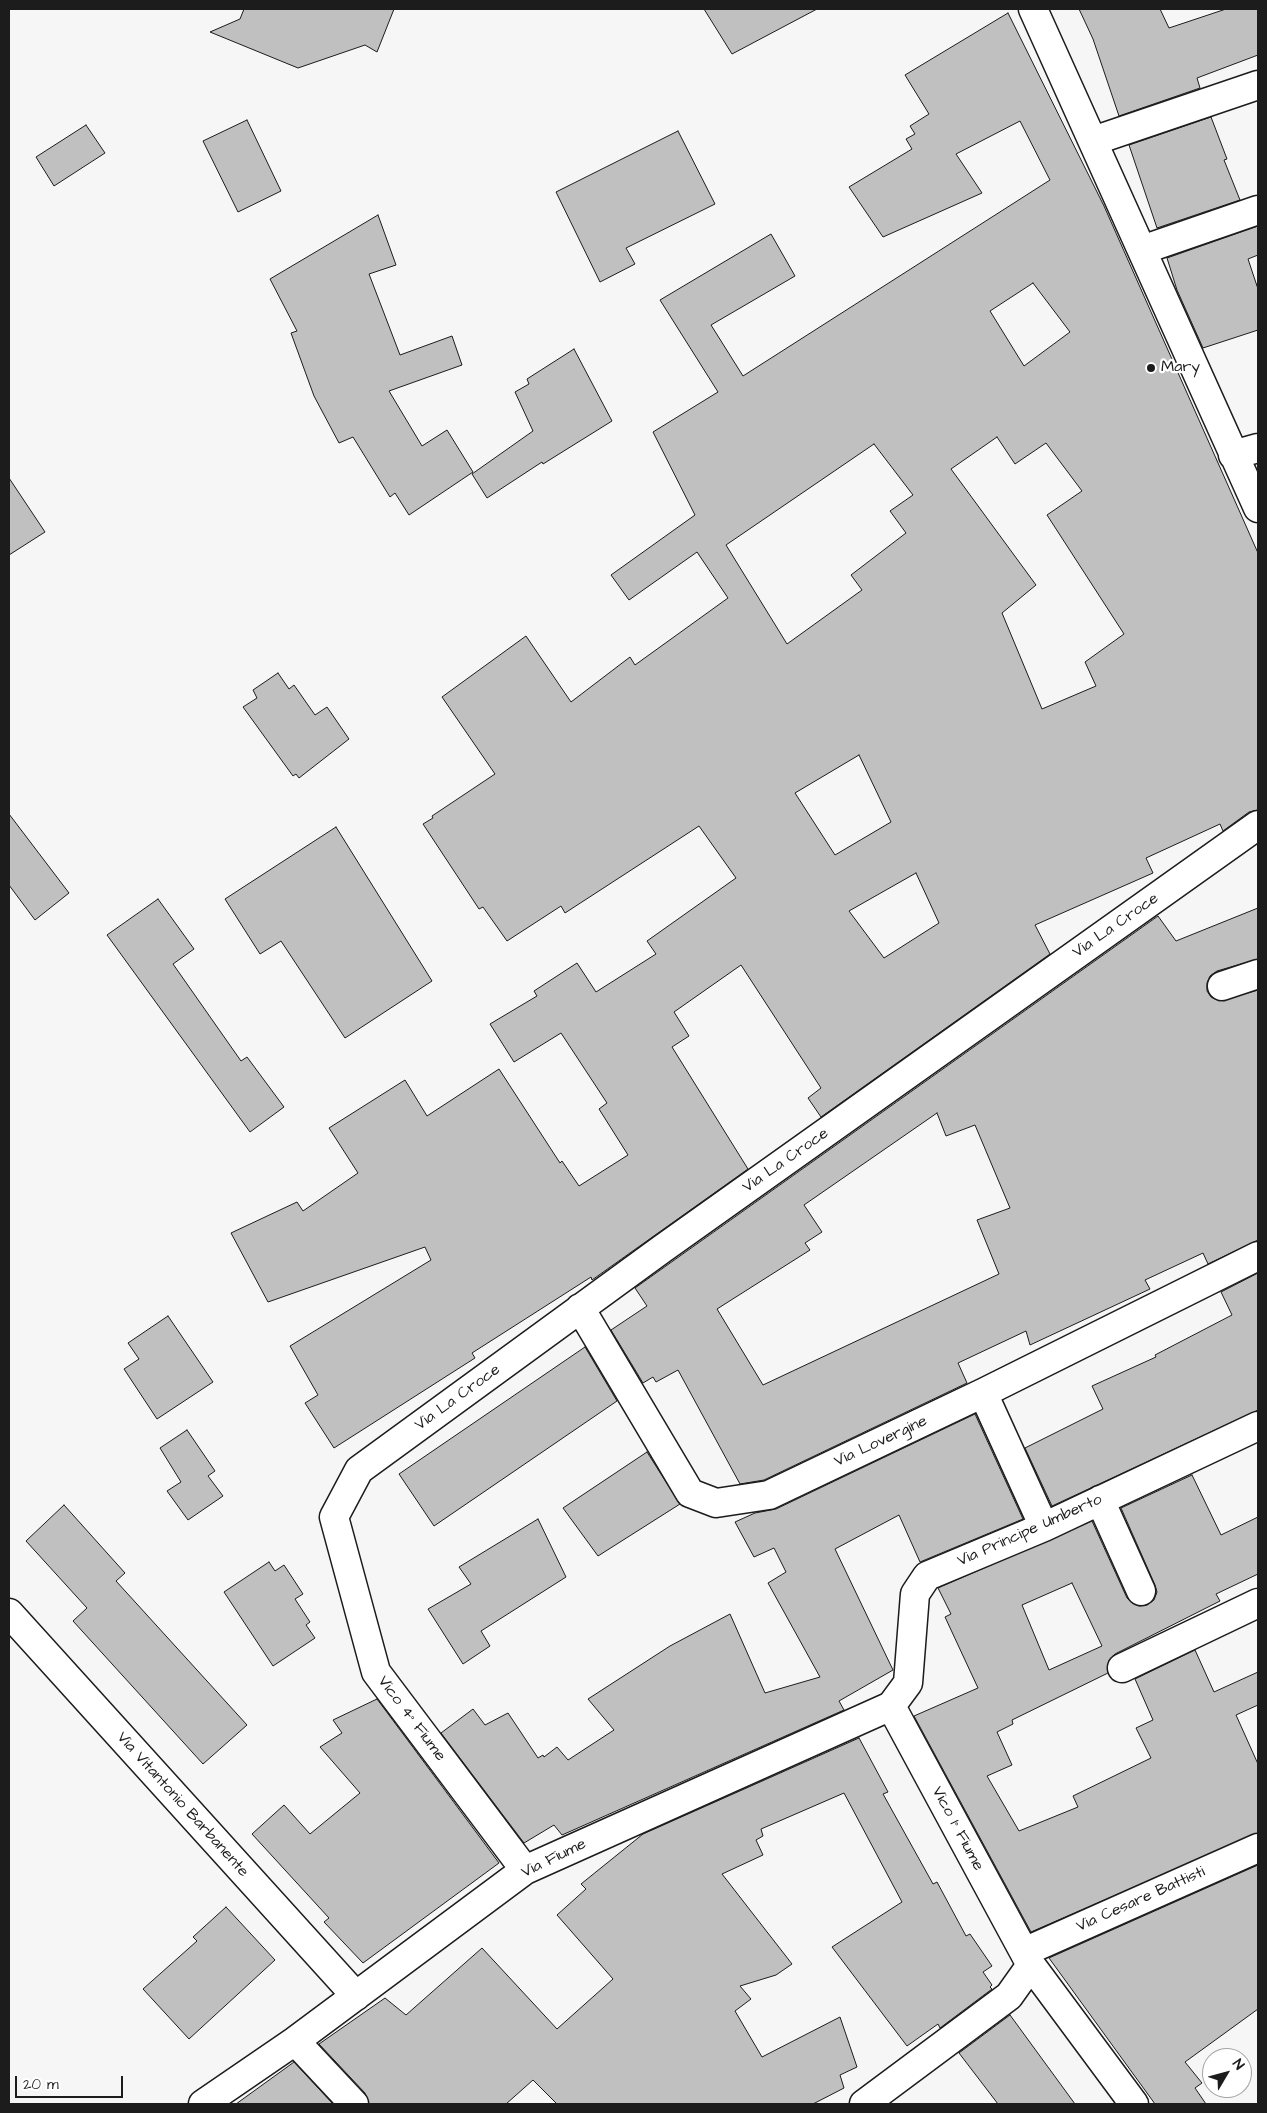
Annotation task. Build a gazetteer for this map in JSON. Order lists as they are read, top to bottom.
{
  "streets": {
    "street": [
      "Via La Croce",
      "Via Lovergine",
      "Via Principe Umberto",
      "Vico 4° Fiume",
      "Via Vitantonio Barbanente",
      "Vico 1° Fiume",
      "Via Fiume",
      "Via Cesare Battisti"
    ]
  },
  "crossings": [
    ["Via La Croce", "Via Lovergine"],
    ["Via La Croce", "Vico 4° Fiume"],
    ["Via Principe Umberto", "Vico 1° Fiume"],
    ["Via Principe Umberto", "Via Fiume"],
    ["Vico 4° Fiume", "Via Fiume"],
    ["Via Vitantonio Barbanente", "Via Fiume"],
    ["Vico 1° Fiume", "Via Fiume"],
    ["Vico 1° Fiume", "Via Cesare Battisti"]
  ],
  "places": ["Mary"],
  "scale_bar": "20 m",
  "north": "top right"
}
